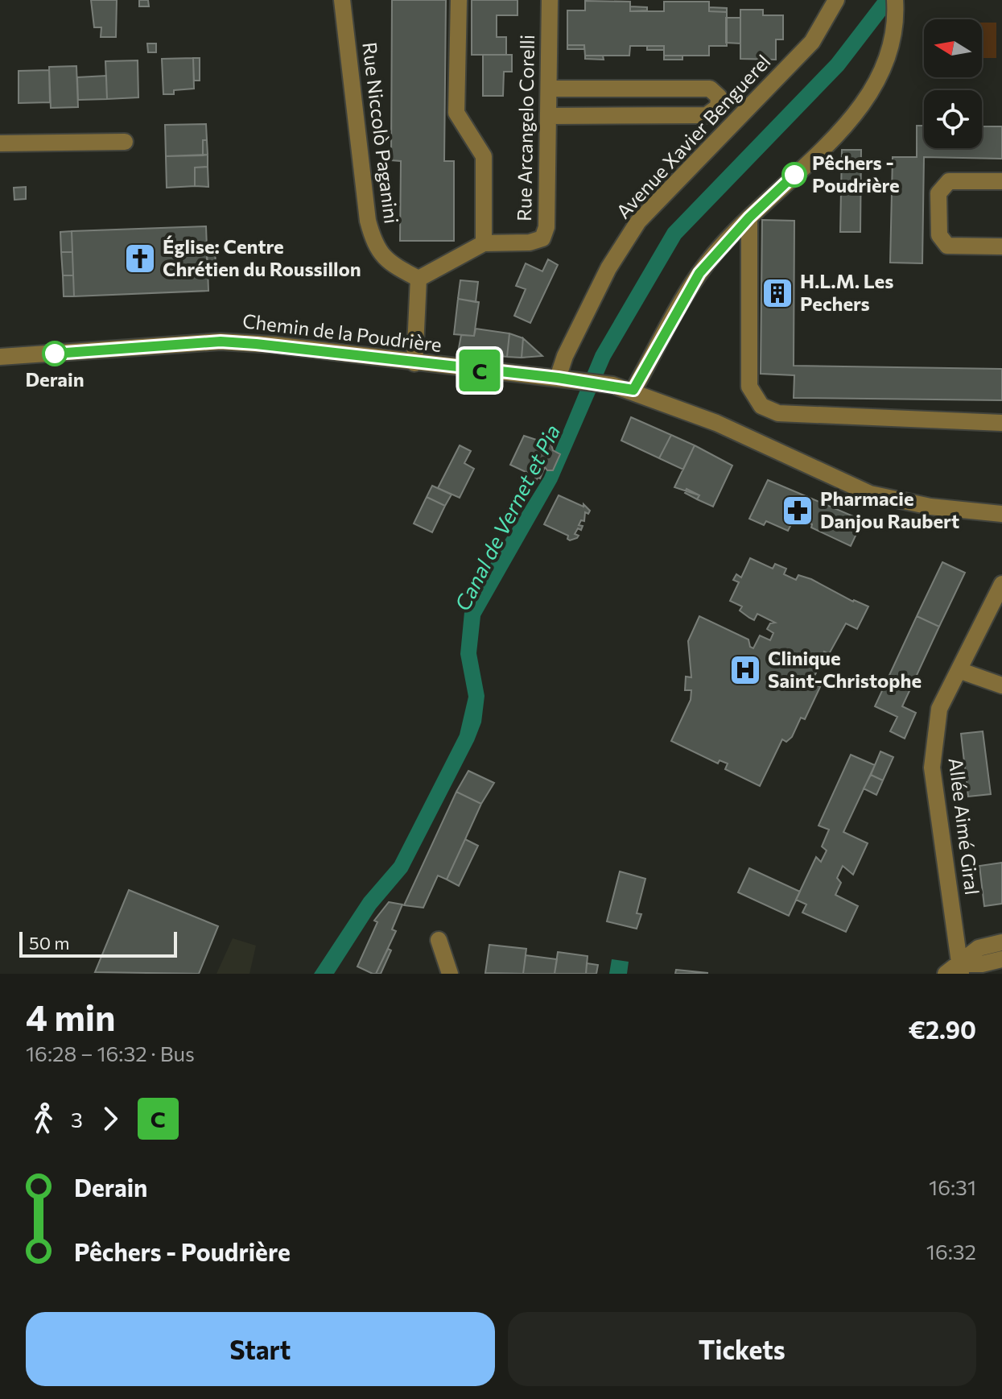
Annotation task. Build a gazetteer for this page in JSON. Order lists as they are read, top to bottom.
{
  "streets": {
    "street": [
      "Rue Arcangelo Corelli",
      "Rue Niccolò Paganini",
      "Avenue Xavier Benguerel",
      "Chemin de la Poudrière",
      "Allée Aimé Giral"
    ]
  },
  "crossings": [
    ["Rue Arcangelo Corelli", "Rue Niccolò Paganini"],
    ["Avenue Xavier Benguerel", "Chemin de la Poudrière"]
  ],
  "water": ["Canal de Vernet et Pia"],
  "places": {
    "other": ["Pêchers - Poudrière", "Derain"],
    "church": ["Église: Centre Chrétien du Roussillon"],
    "building": ["H.L.M. Les Pechers"],
    "pharmacy": ["Pharmacie Danjou Raubert"],
    "hospital": ["Clinique Saint-Christophe"]
  },
  "lines": ["bus line C"],
  "scale_bar": "50 m",
  "north": "left",
  "page": {
    "on_map": "C",
    "scale": "50 m",
    "heading": ["4 min", "16:28 – 16:32 · Bus", "€2.90"],
    "legs": ["3", "C"],
    "list": [
      {
        "name": "Derain",
        "value": "16:31"
      },
      {
        "name": "Pêchers - Poudrière",
        "value": "16:32"
      }
    ],
    "buttons": ["Start", "Tickets"]
  }
}
